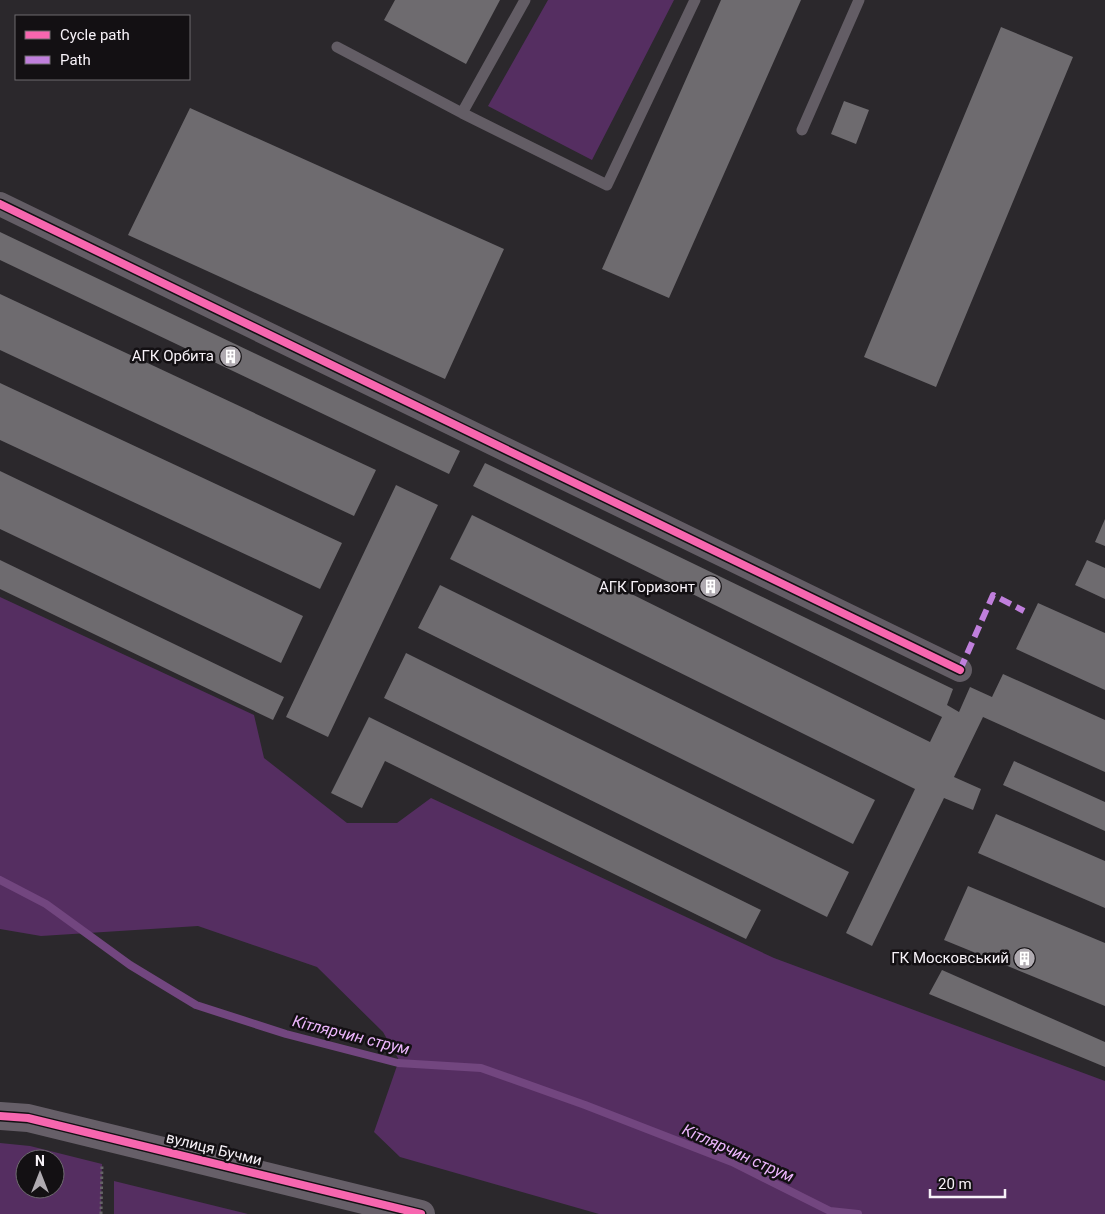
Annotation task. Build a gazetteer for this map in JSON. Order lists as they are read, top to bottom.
{
  "streets": {
    "street": ["вулиця Бучми"]
  },
  "water": ["Кітлярчин струм"],
  "places": {
    "building": ["АГК Орбита", "АГК Горизонт", "ГК Московський"]
  },
  "legend": ["Cycle path", "Path"],
  "scale_bar": "20 m",
  "north": "top"
}
